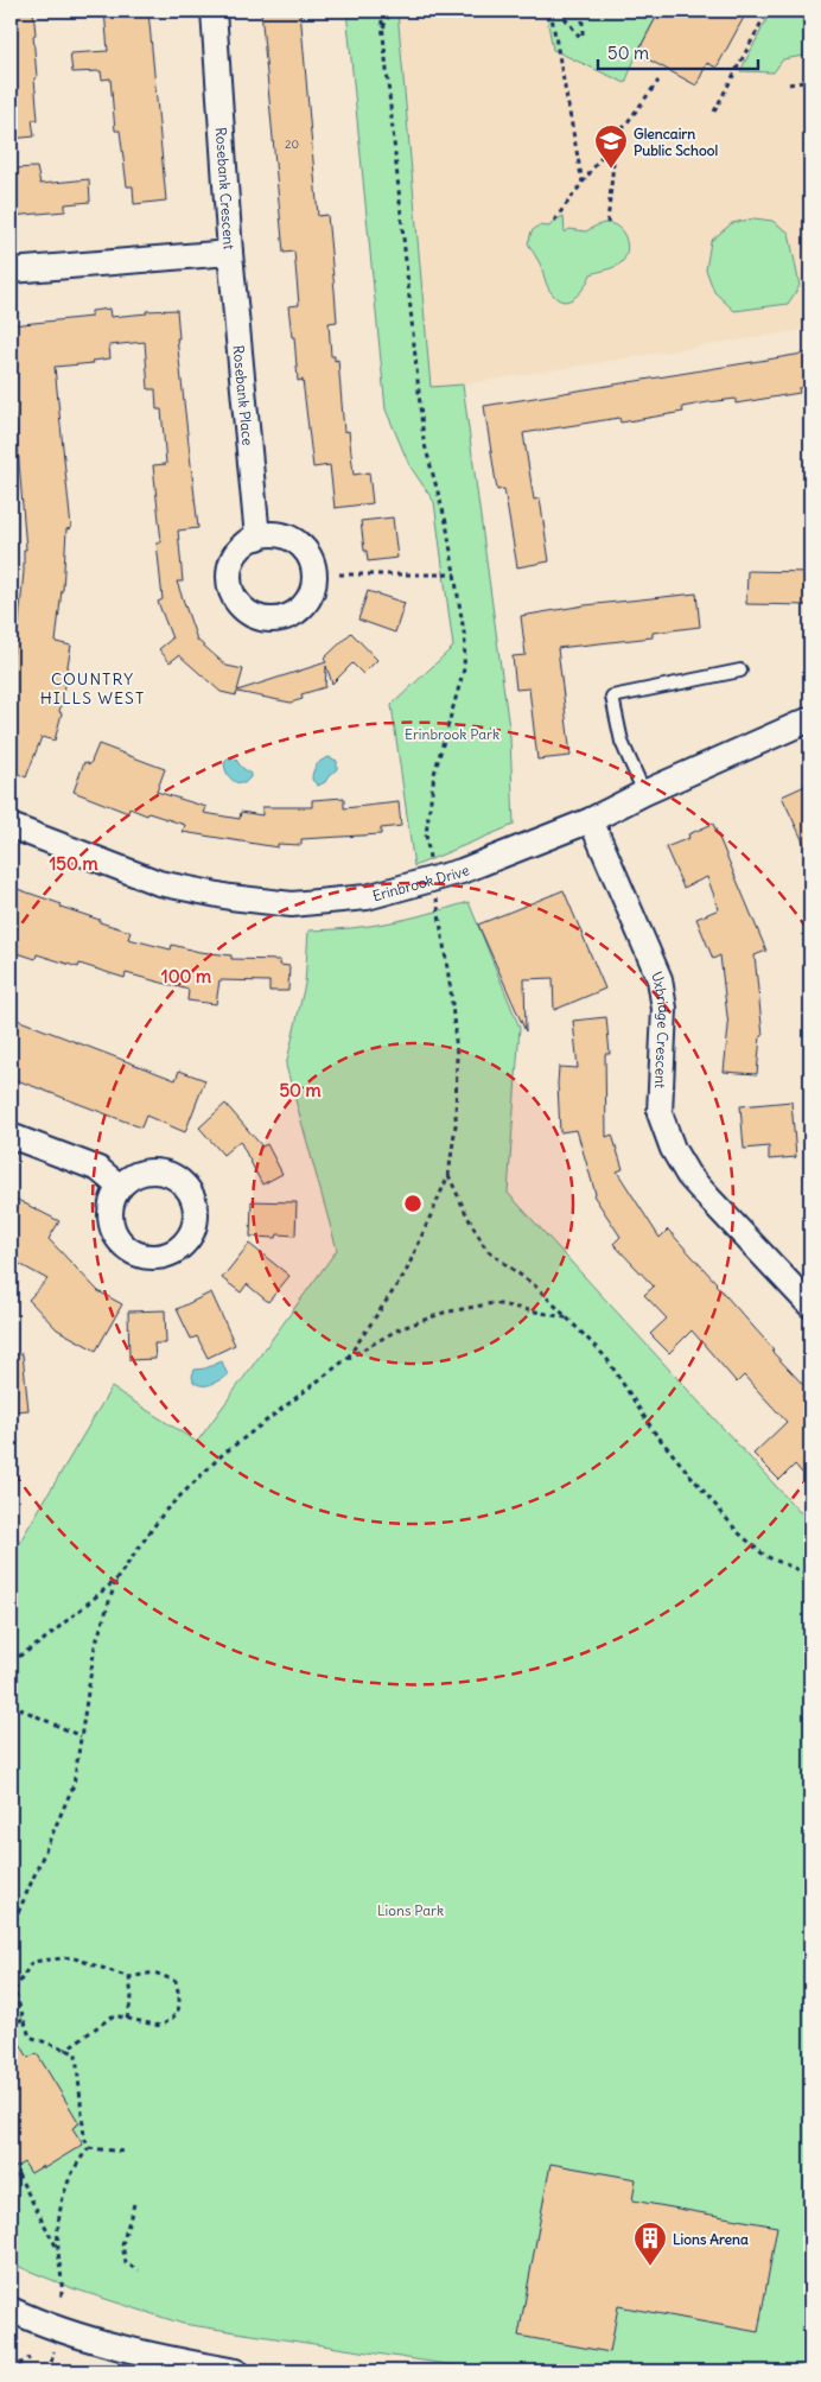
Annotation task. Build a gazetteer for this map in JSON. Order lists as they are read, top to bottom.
{
  "streets": {
    "street": [
      "Rosebank Crescent",
      "Rosebank Place",
      "Erinbrook Drive",
      "Uxbridge Crescent"
    ]
  },
  "crossings": [
    ["Rosebank Crescent", "Rosebank Place"],
    ["Erinbrook Drive", "Uxbridge Crescent"]
  ],
  "districts": ["COUNTRY HILLS WEST"],
  "parks": ["Erinbrook Park", "Lions Park"],
  "places": {
    "school or university": ["Glencairn Public School"],
    "building": ["Lions Arena"]
  },
  "house_numbers": ["20"],
  "scale_bar": "50 m",
  "rings": ["150 m", "100 m", "50 m"]
}
